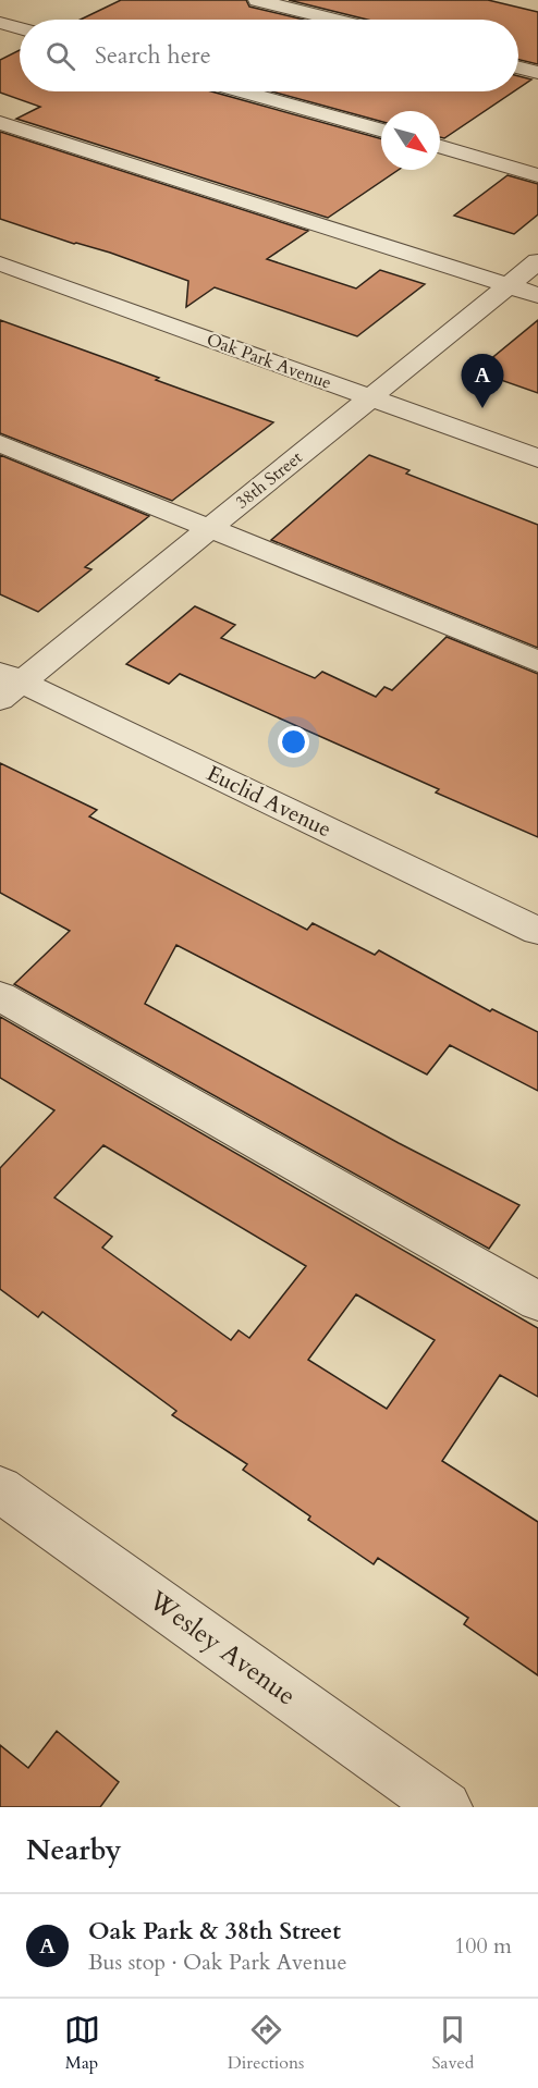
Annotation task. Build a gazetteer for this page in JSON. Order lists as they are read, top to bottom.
{
  "streets": {
    "street": [
      "Oak Park Avenue",
      "38th Street",
      "Euclid Avenue",
      "Wesley Avenue"
    ]
  },
  "crossings": [
    ["Oak Park Avenue", "38th Street"],
    ["38th Street", "Euclid Avenue"]
  ],
  "north": "bottom right",
  "page": {
    "search": "Search here",
    "pins": "A",
    "heading": "Nearby",
    "list": [
      {
        "mark": "A",
        "name": "Oak Park & 38th Street",
        "note": "Bus stop · Oak Park Avenue",
        "value": "100 m"
      }
    ],
    "nav": ["Map", "Directions", "Saved"]
  }
}
